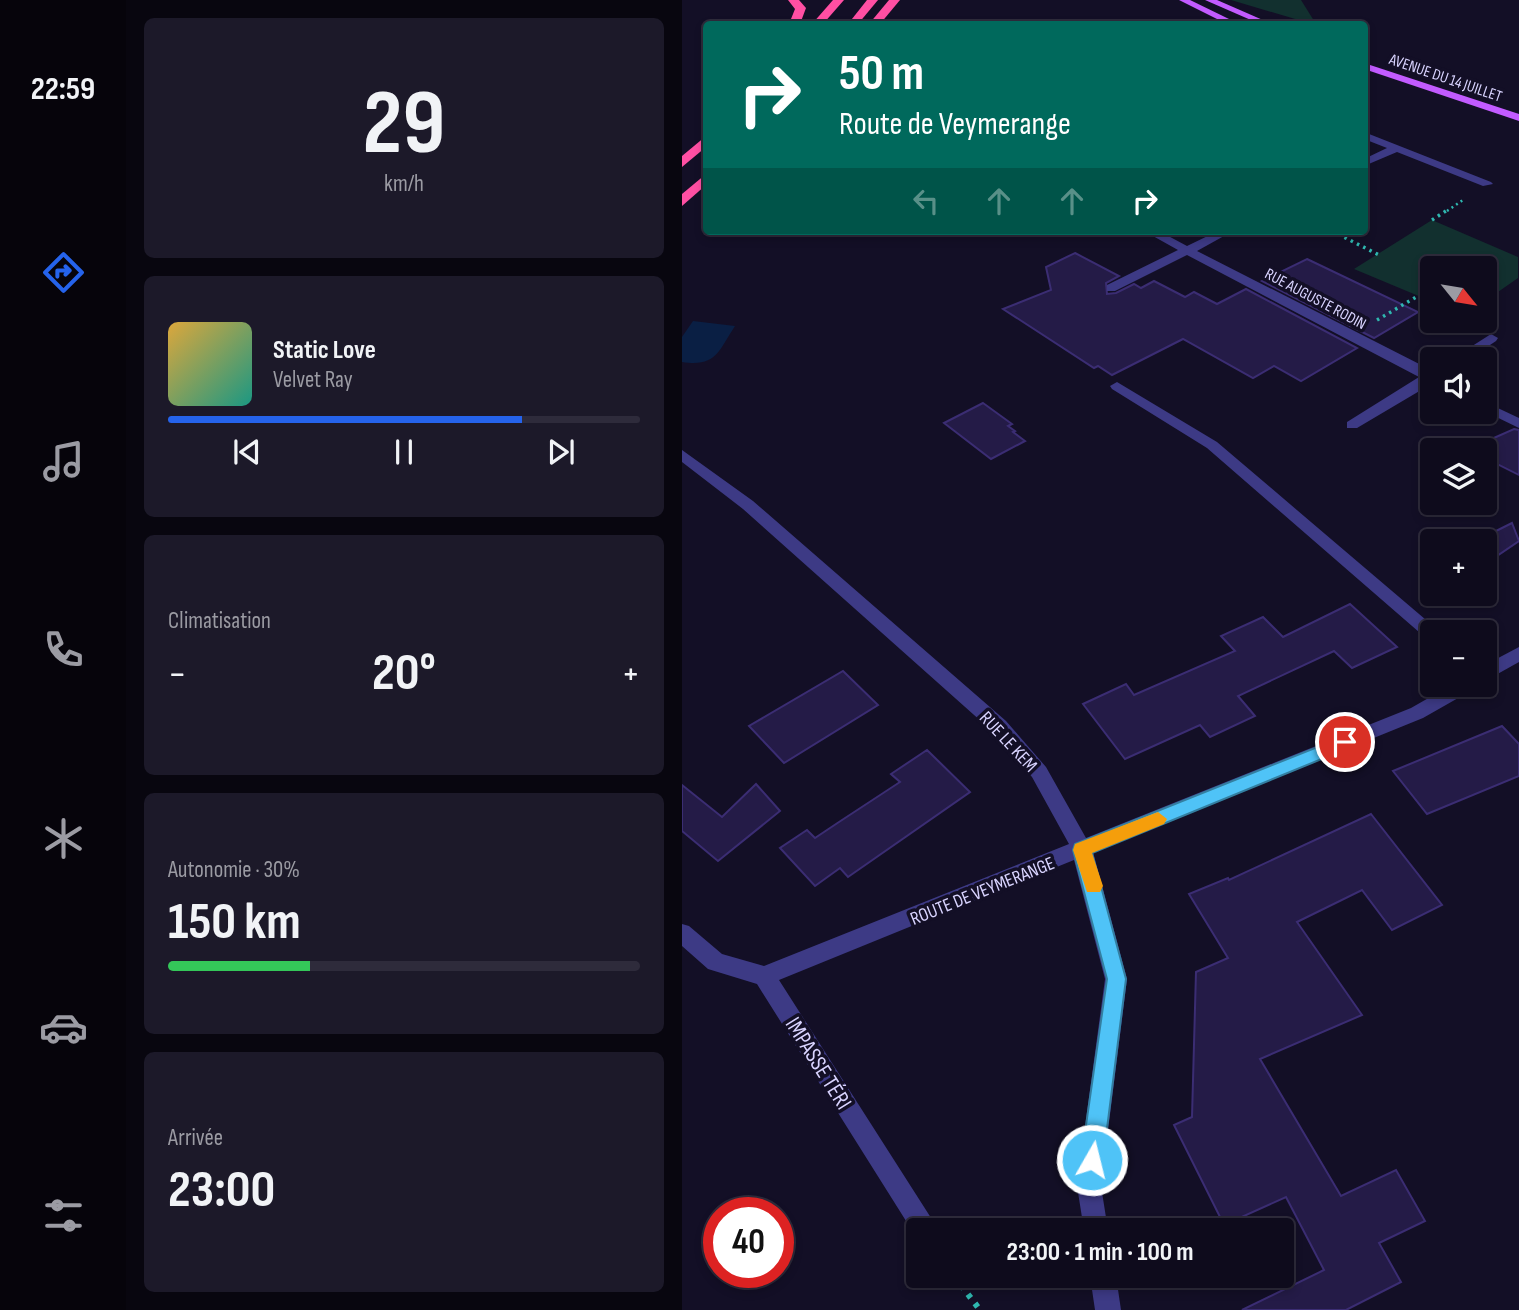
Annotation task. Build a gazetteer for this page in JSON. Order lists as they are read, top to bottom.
{
  "streets": {
    "main road": ["AVENUE DU 14 JUILLET"],
    "street": [
      "RUE AUGUSTE RODIN",
      "RUE LE KEM",
      "ROUTE DE VEYMERANGE",
      "IMPASSE TÉRI"
    ]
  },
  "crossings": [
    ["RUE LE KEM", "ROUTE DE VEYMERANGE"],
    ["ROUTE DE VEYMERANGE", "IMPASSE TÉRI"]
  ],
  "north": "bottom right",
  "page": {
    "tabs": "22:59",
    "tile": [
      ["29", "km/h"],
      "Climatisation",
      ["Autonomie · 30%", "150 km"],
      ["Arrivée", "23:00"]
    ],
    "turn": ["50 m", "Route de Veymerange"],
    "map_buttons": ["+", "−"],
    "song": ["Static Love", "Velvet Ray"],
    "heat": ["−", "20°", "+"],
    "limit": "40",
    "trip": "23:00 · 1 min · 100 m"
  }
}
